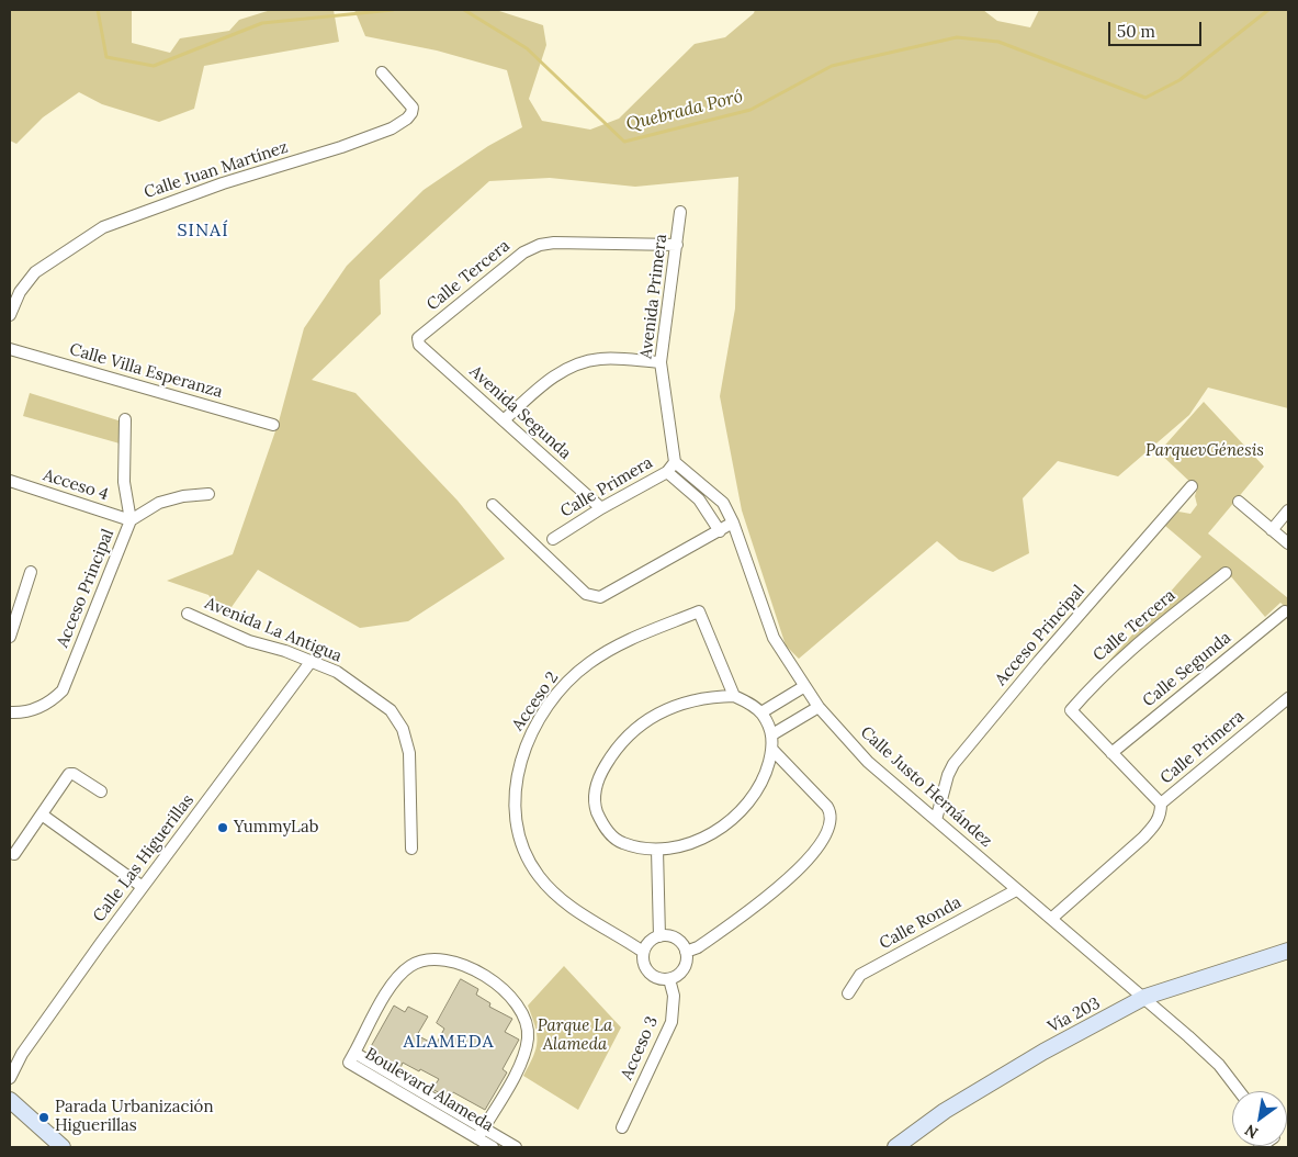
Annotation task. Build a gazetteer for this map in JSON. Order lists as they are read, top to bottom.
{
  "streets": {
    "main road": ["Vía 203"],
    "street": [
      "Calle Juan Martínez",
      "Calle Tercera",
      "Avenida Primera",
      "Calle Villa Esperanza",
      "Avenida Segunda",
      "Acceso 4",
      "Calle Primera",
      "Acceso Principal",
      "Avenida La Antigua",
      "Calle Segunda",
      "Acceso 2",
      "Calle Justo Hernández",
      "Calle Las Higuerillas",
      "Calle Ronda",
      "Acceso 3",
      "Boulevard Alameda"
    ]
  },
  "crossings": [
    ["Calle Tercera", "Avenida Primera"],
    ["Calle Tercera", "Avenida Segunda"],
    ["Calle Tercera", "Calle Segunda"],
    ["Avenida Primera", "Calle Primera"],
    ["Avenida Segunda", "Calle Primera"],
    ["Acceso 4", "Acceso Principal"],
    ["Calle Primera", "Calle Justo Hernández"],
    ["Acceso Principal", "Calle Justo Hernández"],
    ["Avenida La Antigua", "Calle Las Higuerillas"],
    ["Acceso 2", "Acceso 3"],
    ["Calle Justo Hernández", "Calle Ronda"],
    ["Calle Justo Hernández", "Vía 203"]
  ],
  "districts": ["SINAÍ", "ALAMEDA"],
  "water": ["Quebrada Poró"],
  "parks": ["ParquevGénesis", "Parque La Alameda"],
  "places": ["YummyLab", "Parada Urbanización Higuerillas"],
  "scale_bar": "50 m",
  "north": "bottom left"
}
